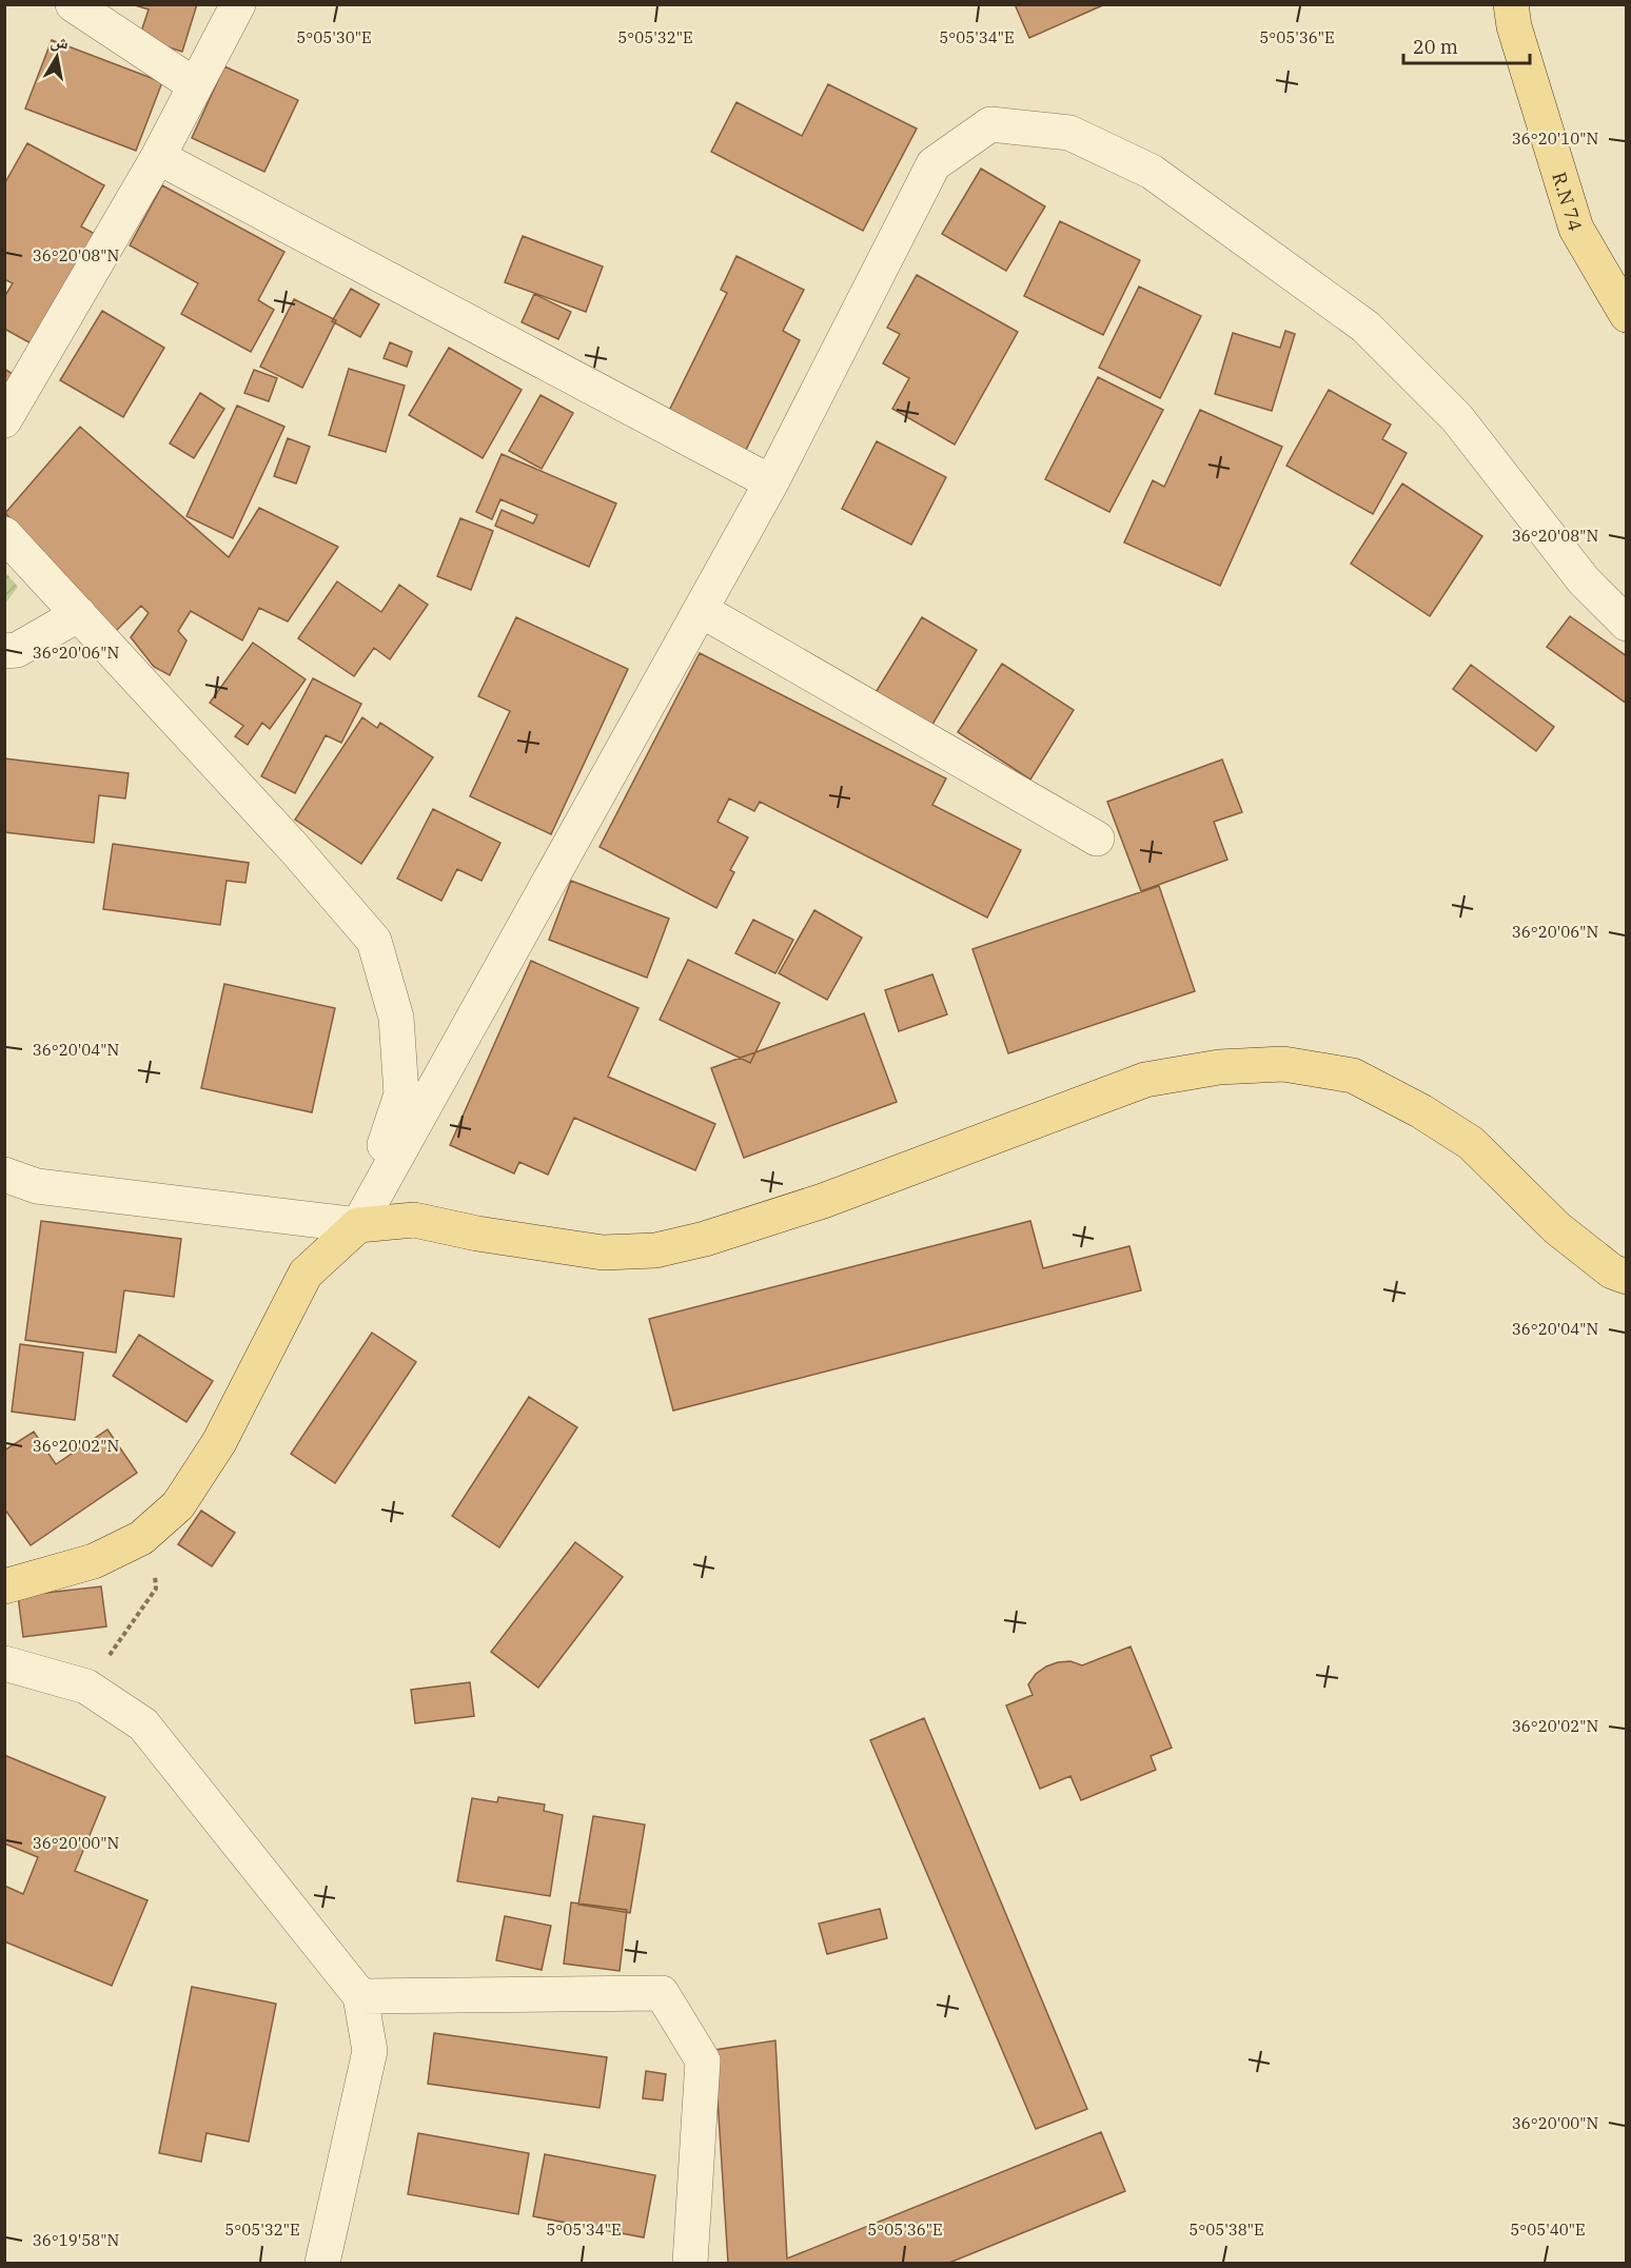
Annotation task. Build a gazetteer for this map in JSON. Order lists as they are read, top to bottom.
{
  "streets": {
    "main road": ["R.N 74"]
  },
  "scale_bar": "20 m",
  "north": "top",
  "coordinates": [
    "5°05'32\"E",
    "5°05'34\"E",
    "5°05'36\"E",
    "5°05'30\"E",
    "36°20'10\"N",
    "36°20'08\"N",
    "36°20'06\"N",
    "36°20'04\"N",
    "36°20'02\"N",
    "36°20'00\"N",
    "5°05'38\"E",
    "5°05'40\"E",
    "36°19'58\"N"
  ]
}
